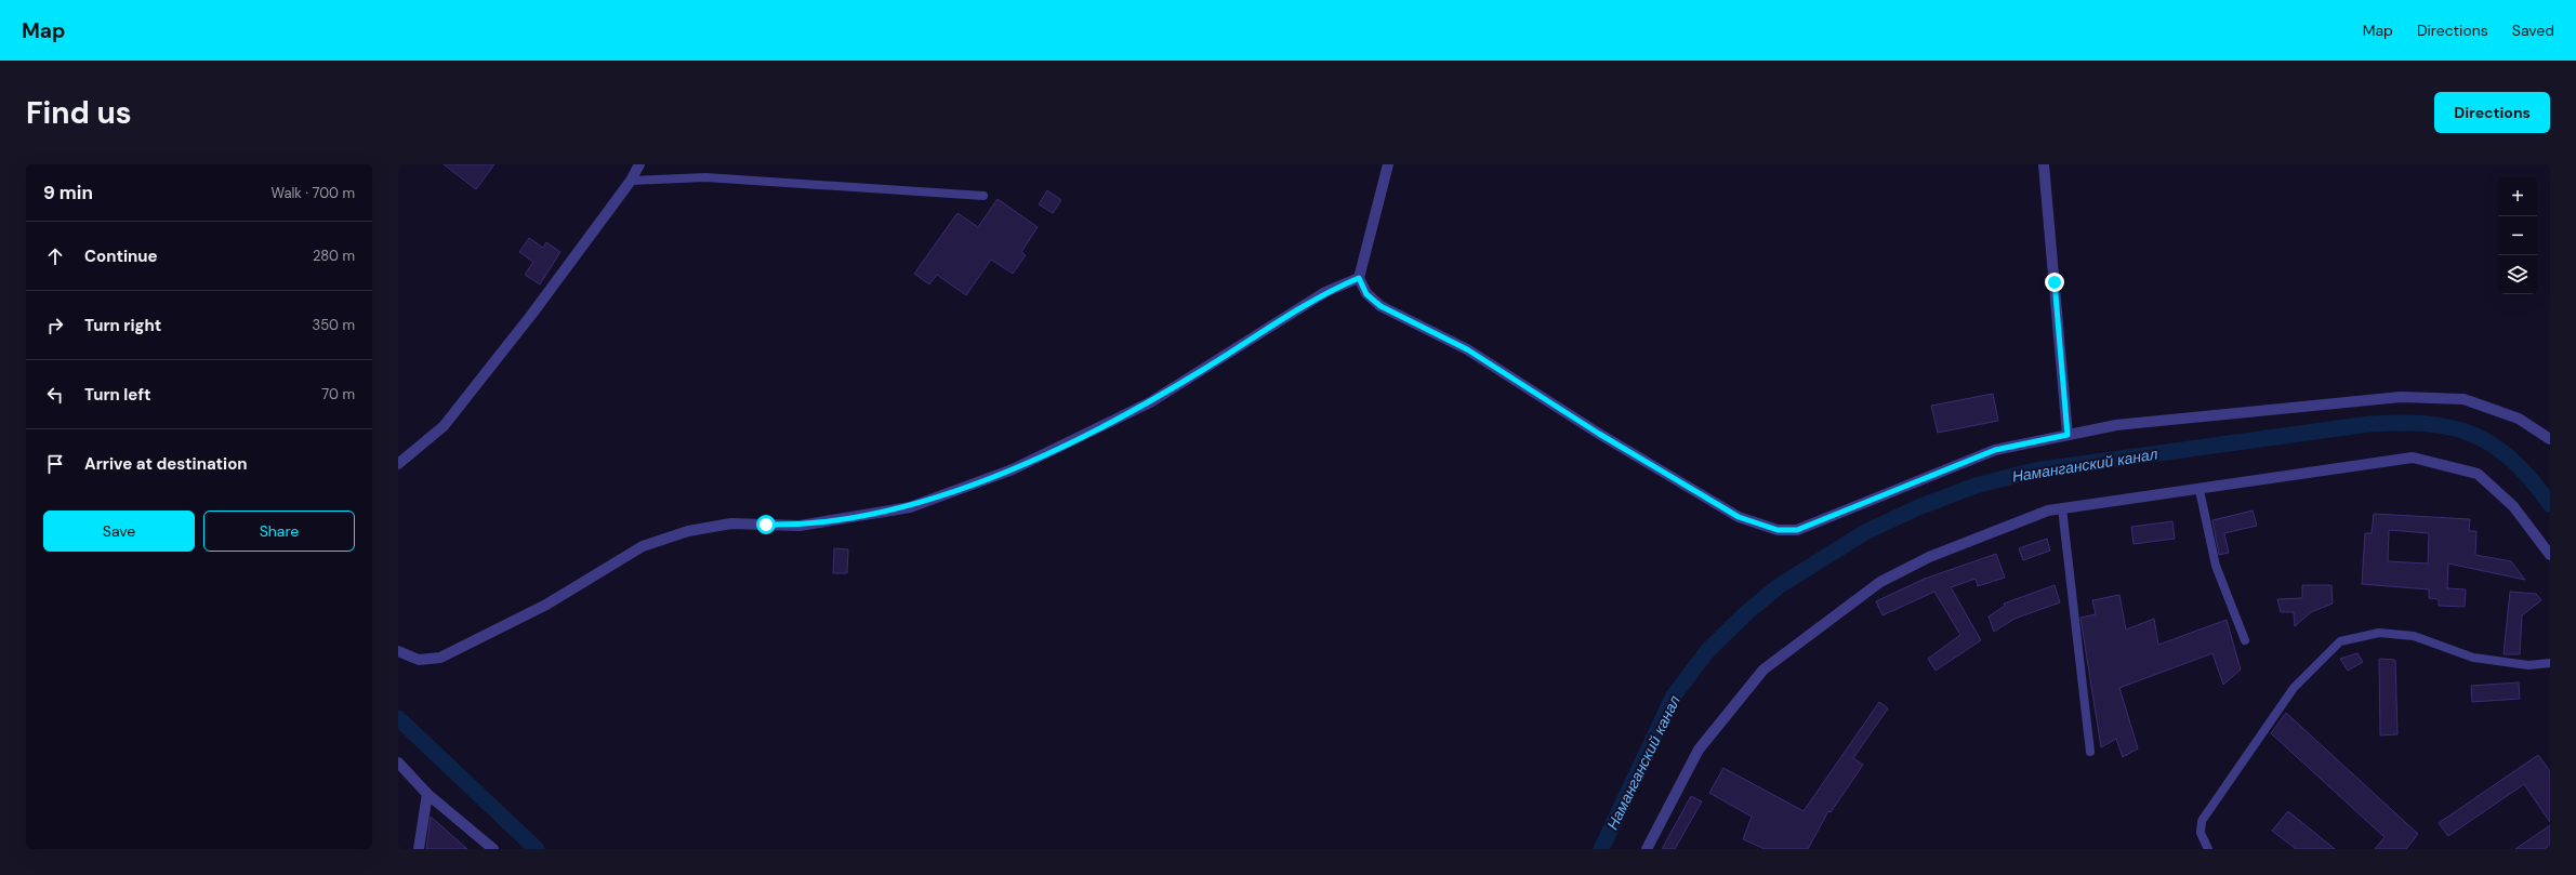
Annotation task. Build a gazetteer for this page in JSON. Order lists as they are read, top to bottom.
{
  "water": ["Наманганский канал"],
  "page": {
    "header": "Map",
    "nav": ["Map", "Directions", "Saved"],
    "buttons": [
      "Directions",
      ["Save", "Share"]
    ],
    "title": "Find us",
    "heading": ["9 min", "Walk · 700 m"],
    "map_buttons": ["+", "−"],
    "list": [
      ["Continue", "280 m"],
      ["Turn right", "350 m"],
      ["Turn left", "70 m"],
      "Arrive at destination"
    ]
  }
}
